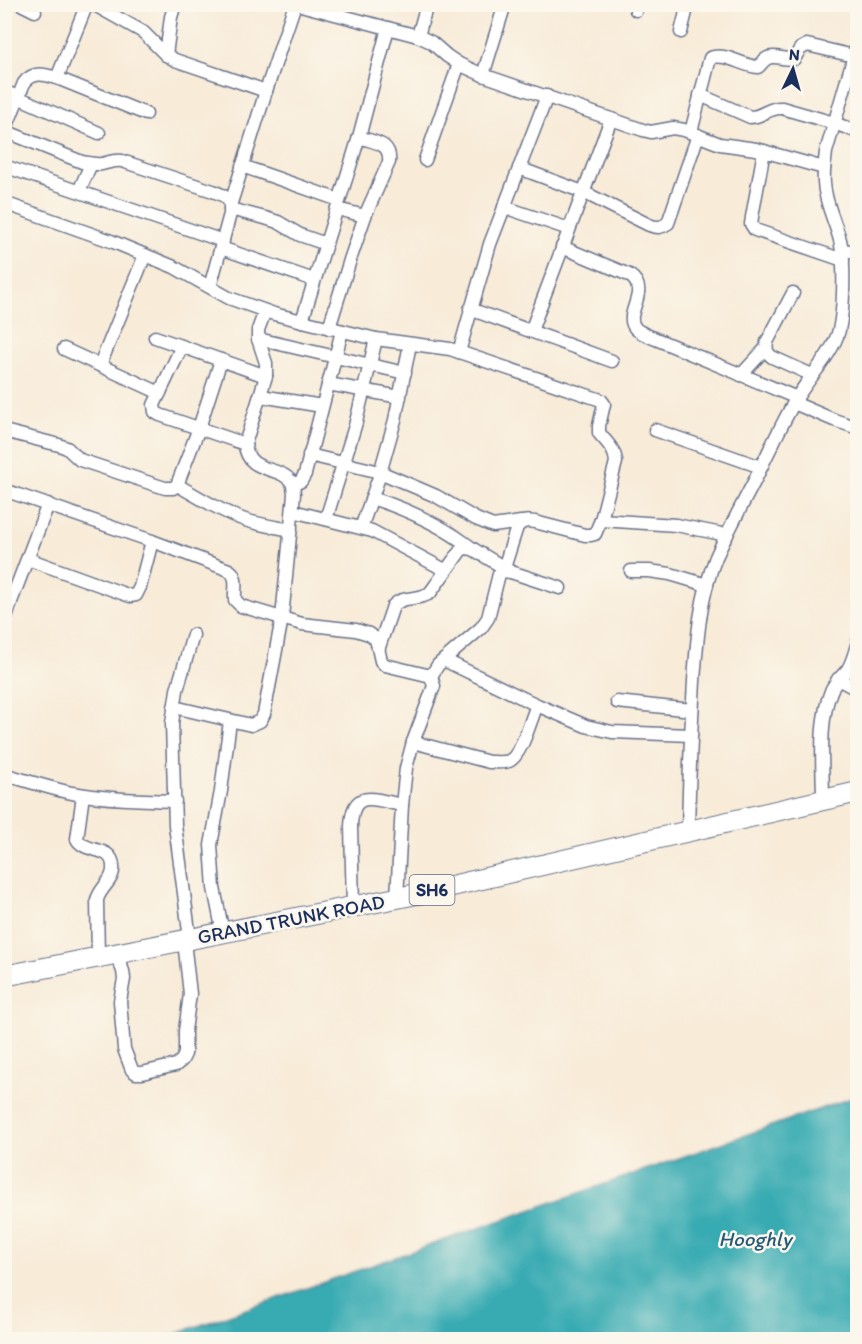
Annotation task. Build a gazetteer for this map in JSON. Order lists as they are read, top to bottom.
{
  "streets": {
    "main road": ["SH6", "GRAND TRUNK ROAD"]
  },
  "water": ["Hooghly"],
  "north": "top"
}
